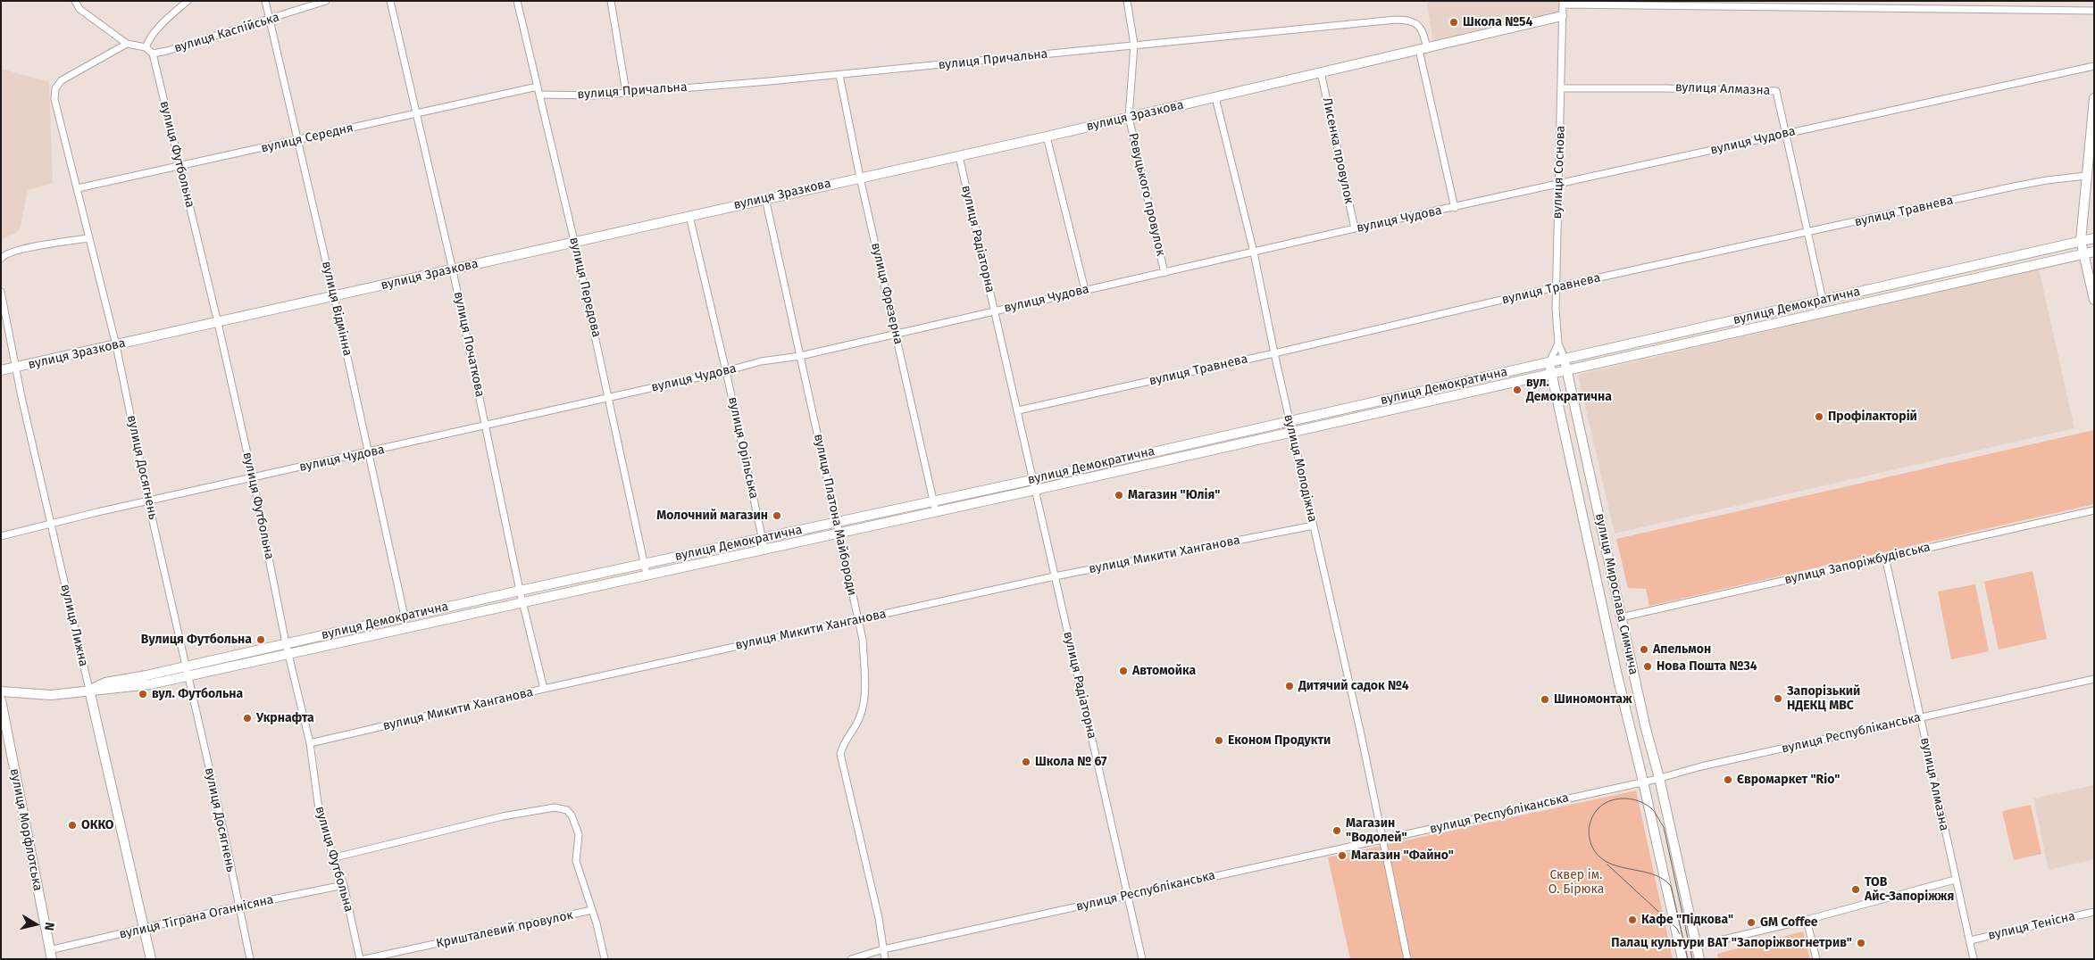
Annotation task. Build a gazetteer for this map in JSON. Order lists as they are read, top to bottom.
{
  "streets": {
    "street": [
      "вулиця Каспійська",
      "вулиця Причальна",
      "вулиця Алмазна",
      "вулиця Зразкова",
      "вулиця Середня",
      "вулиця Чудова",
      "Лисенка провулок",
      "вулиця Футбольна",
      "вулиця Соснова",
      "Ревуцького провулок",
      "вулиця Травнева",
      "вулиця Радіаторна",
      "вулиця Передова",
      "вулиця Фрезерна",
      "вулиця Демократична",
      "вулиця Відмінна",
      "вулиця Початкова",
      "вулиця Орільська",
      "вулиця Досягнень",
      "вулиця Молодіжна",
      "вулиця Платона Майбороди",
      "вулиця Микити Ханганова",
      "вулиця Запоріжбудівська",
      "вулиця Мирослава Симчича",
      "вулиця Лижна",
      "вулиця Республіканська",
      "вулиця Морфлотська",
      "вулиця Тіграна Оганнісяна",
      "вулиця Тенісна",
      "Кришталевий провулок"
    ]
  },
  "crossings": [
    ["вулиця Каспійська", "вулиця Футбольна"],
    ["вулиця Каспійська", "вулиця Відмінна"],
    ["вулиця Причальна", "вулиця Зразкова"],
    ["вулиця Причальна", "вулиця Чудова"],
    ["вулиця Причальна", "Ревуцького провулок"],
    ["вулиця Причальна", "вулиця Передова"],
    ["вулиця Причальна", "вулиця Фрезерна"],
    ["вулиця Алмазна", "вулиця Чудова"],
    ["вулиця Алмазна", "вулиця Соснова"],
    ["вулиця Алмазна", "вулиця Травнева"],
    ["вулиця Алмазна", "вулиця Демократична"],
    ["вулиця Алмазна", "вулиця Запоріжбудівська"],
    ["вулиця Алмазна", "вулиця Республіканська"],
    ["вулиця Алмазна", "вулиця Тенісна"],
    ["вулиця Зразкова", "Лисенка провулок"],
    ["вулиця Зразкова", "вулиця Футбольна"],
    ["вулиця Зразкова", "вулиця Соснова"],
    ["вулиця Зразкова", "Ревуцького провулок"],
    ["вулиця Зразкова", "вулиця Радіаторна"],
    ["вулиця Зразкова", "вулиця Передова"],
    ["вулиця Зразкова", "вулиця Фрезерна"],
    ["вулиця Зразкова", "вулиця Відмінна"],
    ["вулиця Зразкова", "вулиця Початкова"],
    ["вулиця Зразкова", "вулиця Орільська"],
    ["вулиця Зразкова", "вулиця Досягнень"],
    ["вулиця Зразкова", "вулиця Молодіжна"],
    ["вулиця Зразкова", "вулиця Платона Майбороди"],
    ["вулиця Зразкова", "вулиця Лижна"],
    ["вулиця Середня", "вулиця Футбольна"],
    ["вулиця Середня", "вулиця Передова"],
    ["вулиця Середня", "вулиця Відмінна"],
    ["вулиця Середня", "вулиця Початкова"],
    ["вулиця Середня", "вулиця Досягнень"],
    ["вулиця Чудова", "Лисенка провулок"],
    ["вулиця Чудова", "вулиця Футбольна"],
    ["вулиця Чудова", "вулиця Соснова"],
    ["вулиця Чудова", "Ревуцького провулок"],
    ["вулиця Чудова", "вулиця Радіаторна"],
    ["вулиця Чудова", "вулиця Передова"],
    ["вулиця Чудова", "вулиця Фрезерна"],
    ["вулиця Чудова", "вулиця Відмінна"],
    ["вулиця Чудова", "вулиця Початкова"],
    ["вулиця Чудова", "вулиця Орільська"],
    ["вулиця Чудова", "вулиця Досягнень"],
    ["вулиця Чудова", "вулиця Молодіжна"],
    ["вулиця Чудова", "вулиця Платона Майбороди"],
    ["вулиця Чудова", "вулиця Лижна"],
    ["вулиця Футбольна", "вулиця Демократична"],
    ["вулиця Футбольна", "вулиця Микити Ханганова"],
    ["вулиця Футбольна", "вулиця Тіграна Оганнісяна"],
    ["вулиця Соснова", "вулиця Травнева"],
    ["вулиця Травнева", "вулиця Радіаторна"],
    ["вулиця Травнева", "вулиця Молодіжна"],
    ["вулиця Радіаторна", "вулиця Демократична"],
    ["вулиця Радіаторна", "вулиця Микити Ханганова"],
    ["вулиця Радіаторна", "вулиця Республіканська"],
    ["вулиця Передова", "вулиця Демократична"],
    ["вулиця Фрезерна", "вулиця Демократична"],
    ["вулиця Демократична", "вулиця Відмінна"],
    ["вулиця Демократична", "вулиця Початкова"],
    ["вулиця Демократична", "вулиця Орільська"],
    ["вулиця Демократична", "вулиця Досягнень"],
    ["вулиця Демократична", "вулиця Молодіжна"],
    ["вулиця Демократична", "вулиця Платона Майбороди"],
    ["вулиця Демократична", "вулиця Мирослава Симчича"],
    ["вулиця Демократична", "вулиця Лижна"],
    ["вулиця Початкова", "вулиця Микити Ханганова"],
    ["вулиця Досягнень", "вулиця Тіграна Оганнісяна"],
    ["вулиця Молодіжна", "вулиця Микити Ханганова"],
    ["вулиця Молодіжна", "вулиця Республіканська"],
    ["вулиця Платона Майбороди", "вулиця Микити Ханганова"],
    ["вулиця Платона Майбороди", "вулиця Республіканська"],
    ["вулиця Запоріжбудівська", "вулиця Мирослава Симчича"],
    ["вулиця Мирослава Симчича", "вулиця Республіканська"],
    ["вулиця Лижна", "вулиця Тіграна Оганнісяна"],
    ["вулиця Морфлотська", "вулиця Тіграна Оганнісяна"]
  ],
  "parks": ["Сквер ім. О. Бірюка"],
  "places": [
    "Школа №54",
    "вул. Демократична",
    "Профілакторій",
    "Магазин \"Юлія\"",
    "Молочний магазин",
    "Вулиця Футбольна",
    "Апельмон",
    "Нова Пошта №34",
    "Автомойка",
    "Дитячий садок №4",
    "вул. Футбольна",
    "Запорізький НДЕКЦ МВС",
    "Шиномонтаж",
    "Укрнафта",
    "Економ Продукти",
    "Школа № 67",
    "Євромаркет \"Rio\"",
    "ОККО",
    "Магазин \"Водолей\"",
    "Магазин \"Файно\"",
    "ТОВ Айс-Запоріжжя",
    "Кафе \"Підкова\"",
    "GM Coffee",
    "Палац культури ВАТ \"Запоріжвогнетрив\""
  ],
  "north": "right"
}
